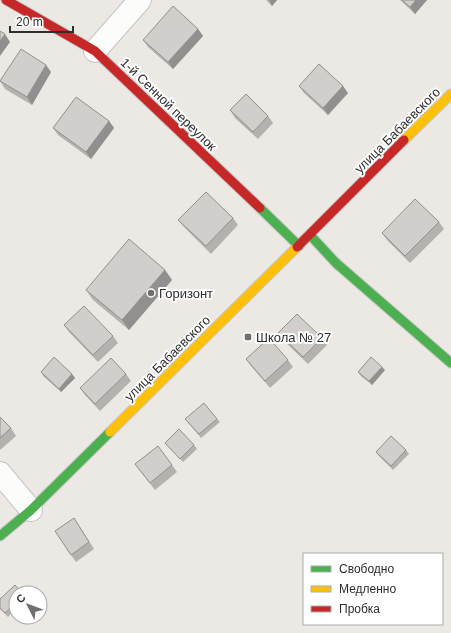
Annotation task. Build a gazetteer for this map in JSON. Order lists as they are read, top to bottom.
{
  "streets": {
    "main road": ["1-й Сенной переулок", "улица Бабаевского"]
  },
  "crossings": [
    ["1-й Сенной переулок", "улица Бабаевского"]
  ],
  "places": {
    "other": ["Горизонт"],
    "transit": ["Школа № 27"]
  },
  "legend": ["Свободно", "Медленно", "Пробка"],
  "scale_bar": "20 m",
  "north": "top left"
}
